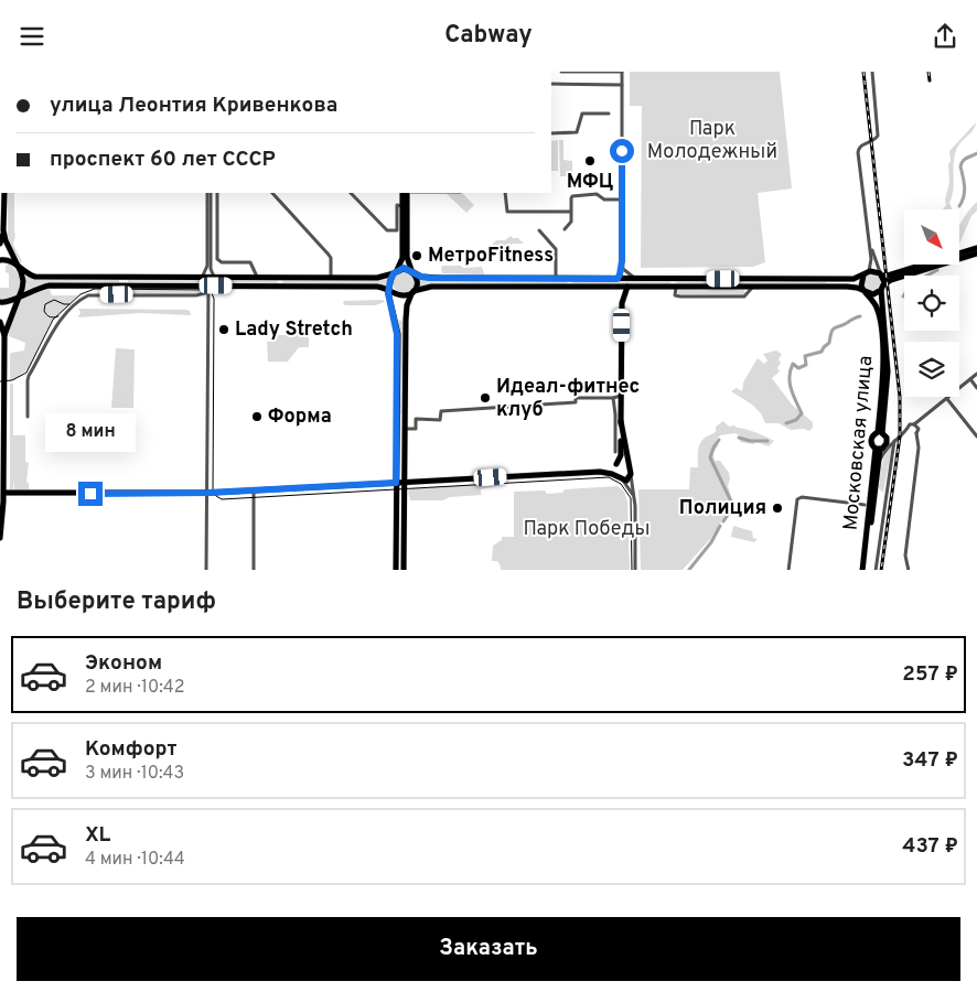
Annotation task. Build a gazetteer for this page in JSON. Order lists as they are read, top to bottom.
{
  "streets": {
    "main road": ["Московская улица"]
  },
  "parks": ["Парк Молодежный", "Парк Победы"],
  "places": [
    "МФЦ",
    "МетроFitness",
    "Lady Stretch",
    "Идеал-фитнес клуб",
    "Форма",
    "Полиция"
  ],
  "north": "bottom right",
  "page": {
    "header": "Cabway",
    "banner": ["улица Леонтия Кривенкова", "проспект 60 лет СССР"],
    "bubble": "8 мин",
    "heading": "Выберите тариф",
    "list": [
      {
        "name": "Эконом",
        "note": "2 мин · 10:42",
        "value": "257 ₽"
      },
      {
        "name": "Комфорт",
        "note": "3 мин · 10:43",
        "value": "347 ₽"
      },
      {
        "name": "XL",
        "note": "4 мин · 10:44",
        "value": "437 ₽"
      }
    ],
    "buttons": "Заказать"
  }
}
